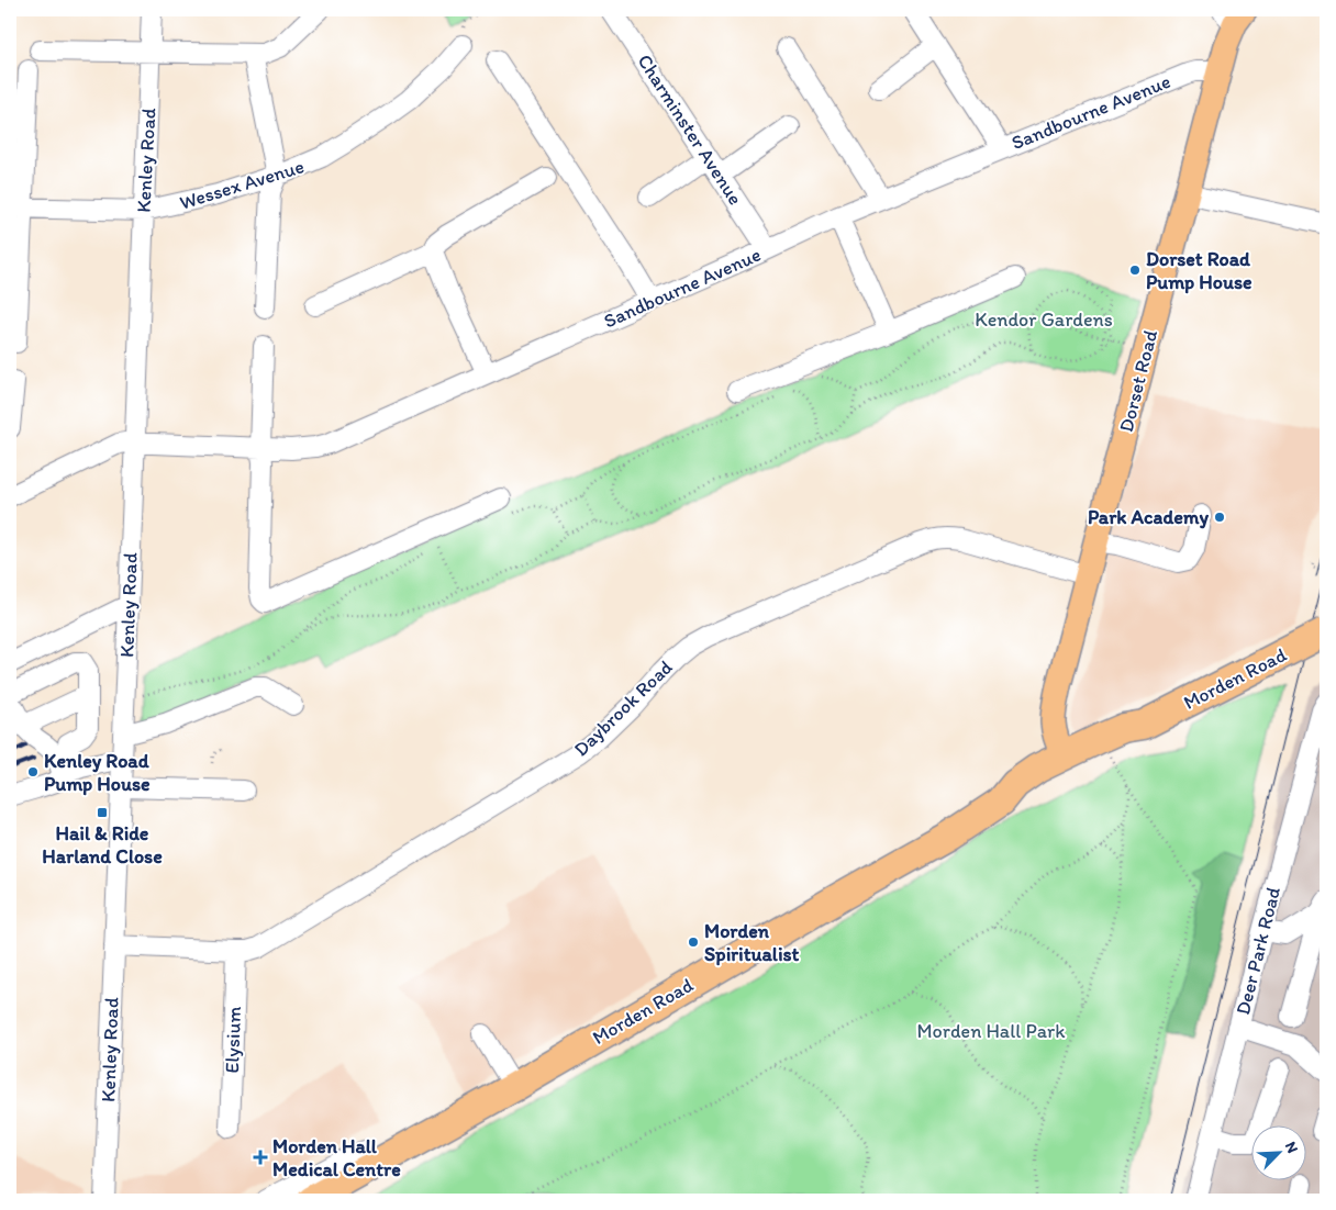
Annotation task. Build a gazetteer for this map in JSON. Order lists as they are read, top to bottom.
{
  "streets": {
    "highway": ["Morden Road"],
    "main road": ["Dorset Road"],
    "street": [
      "Sandbourne Avenue",
      "Charminster Avenue",
      "Kenley Road",
      "Wessex Avenue",
      "Daybrook Road",
      "Deer Park Road",
      "Elysium"
    ]
  },
  "crossings": [
    ["Sandbourne Avenue", "Charminster Avenue"],
    ["Sandbourne Avenue", "Kenley Road"],
    ["Sandbourne Avenue", "Dorset Road"],
    ["Kenley Road", "Wessex Avenue"],
    ["Kenley Road", "Daybrook Road"],
    ["Dorset Road", "Morden Road"],
    ["Dorset Road", "Daybrook Road"],
    ["Daybrook Road", "Elysium"]
  ],
  "parks": ["Kendor Gardens", "Morden Hall Park"],
  "places": {
    "other": [
      "Dorset Road Pump House",
      "Park Academy",
      "Kenley Road Pump House",
      "Morden Spiritualist"
    ],
    "transit": ["Hail & Ride Harland Close"],
    "health": ["Morden Hall Medical Centre"]
  },
  "north": "top right"
}
